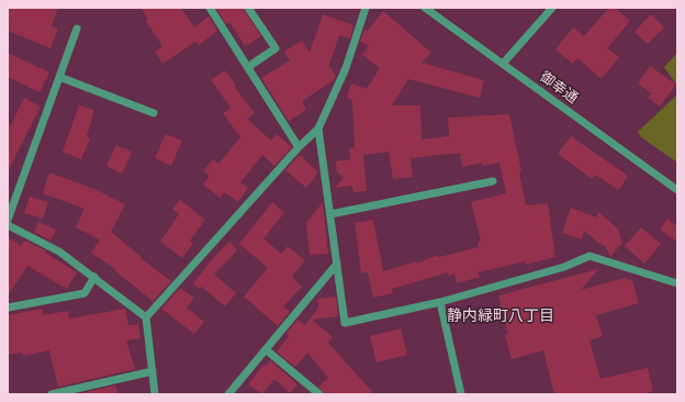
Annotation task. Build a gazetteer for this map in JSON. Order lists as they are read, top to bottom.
{
  "streets": {
    "street": ["御幸通"]
  },
  "districts": ["静内緑町八丁目"]
}
